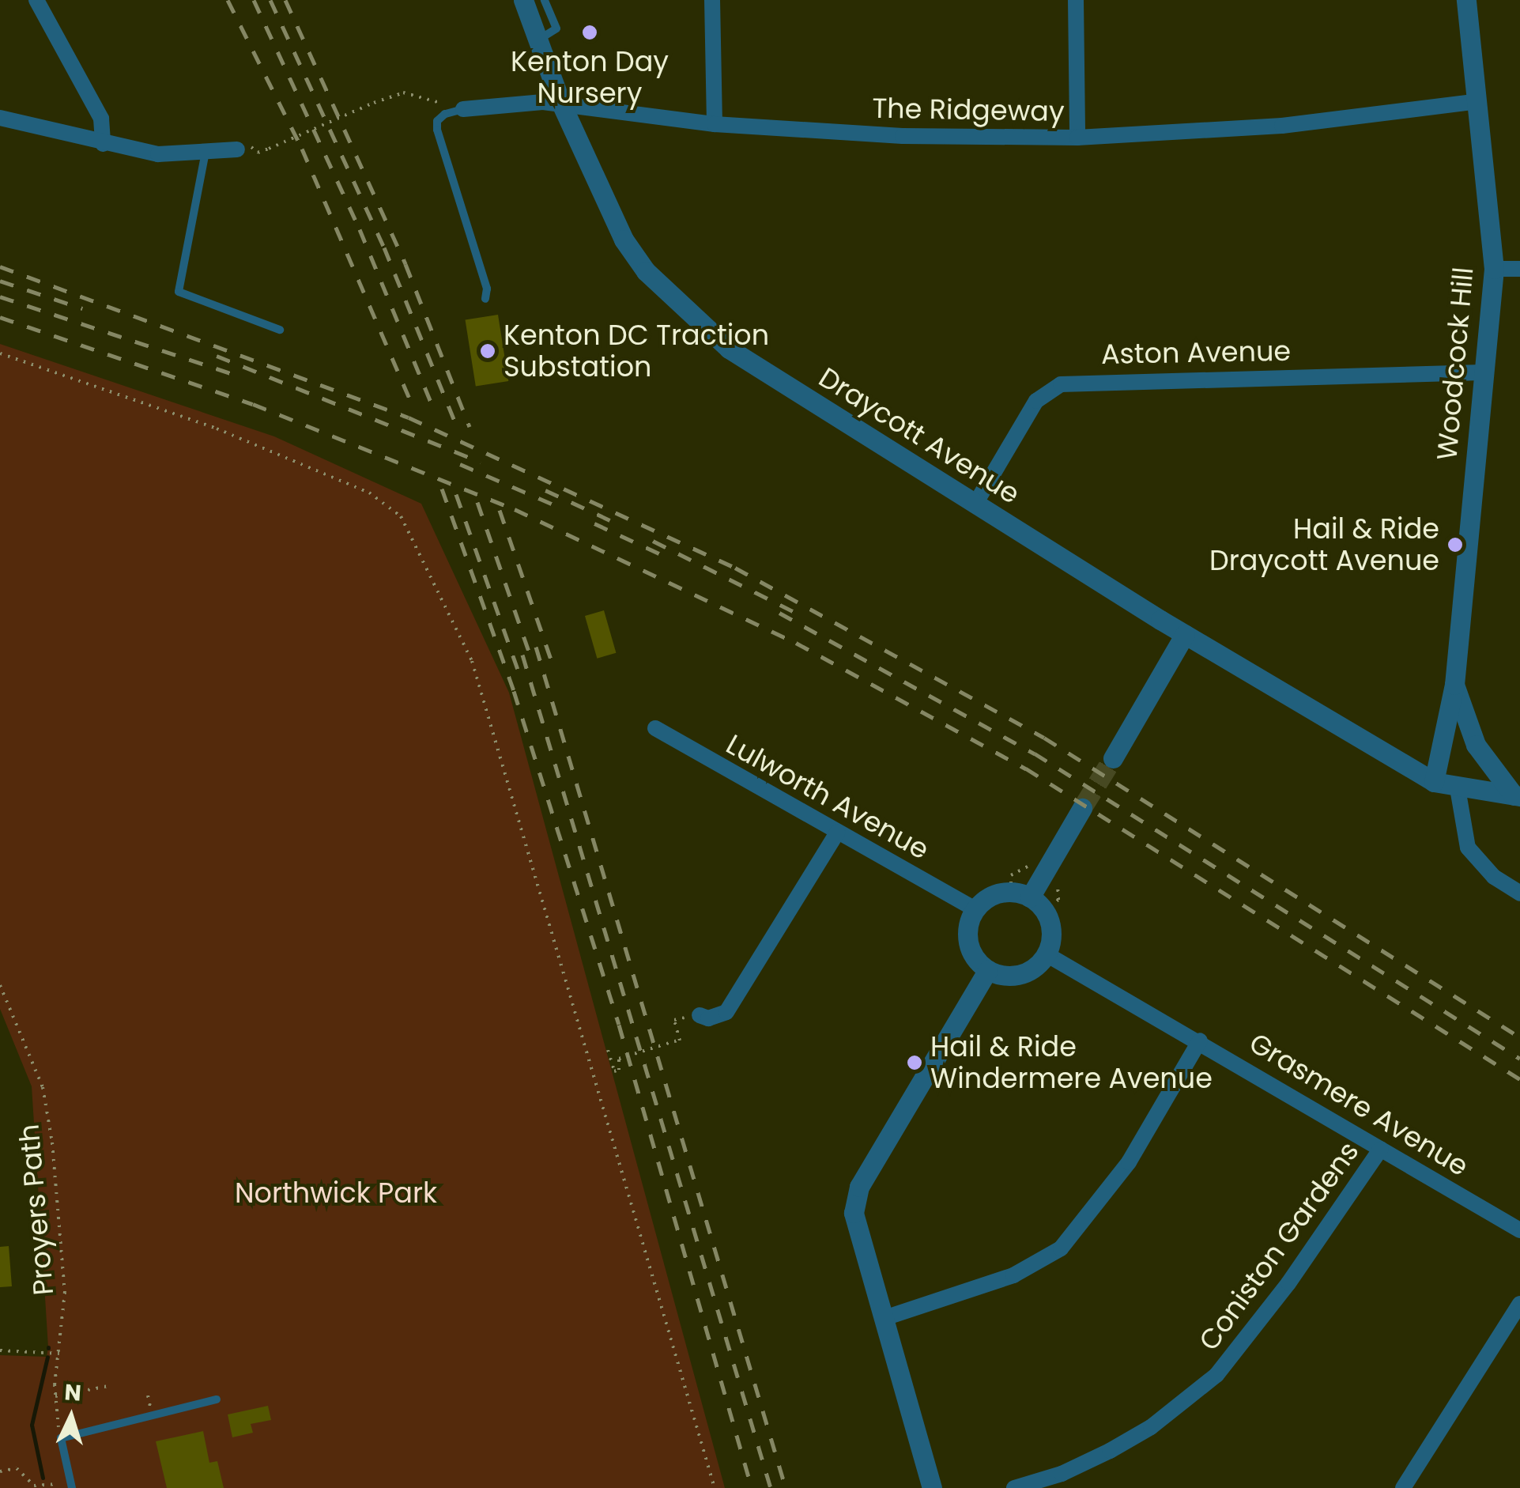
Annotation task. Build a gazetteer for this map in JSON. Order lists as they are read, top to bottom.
{
  "streets": {
    "street": [
      "The Ridgeway",
      "Aston Avenue",
      "Woodcock Hill",
      "Draycott Avenue",
      "Lulworth Avenue",
      "Grasmere Avenue",
      "Coniston Gardens"
    ],
    "path": ["Proyers Path"]
  },
  "crossings": [
    ["The Ridgeway", "Woodcock Hill"],
    ["The Ridgeway", "Draycott Avenue"],
    ["Aston Avenue", "Woodcock Hill"],
    ["Aston Avenue", "Draycott Avenue"],
    ["Woodcock Hill", "Draycott Avenue"],
    ["Lulworth Avenue", "Grasmere Avenue"],
    ["Grasmere Avenue", "Coniston Gardens"]
  ],
  "parks": ["Northwick Park"],
  "places": [
    "Kenton Day Nursery",
    "Kenton DC Traction Substation",
    "Hail & Ride Draycott Avenue",
    "Hail & Ride Windermere Avenue"
  ],
  "north": "top"
}
